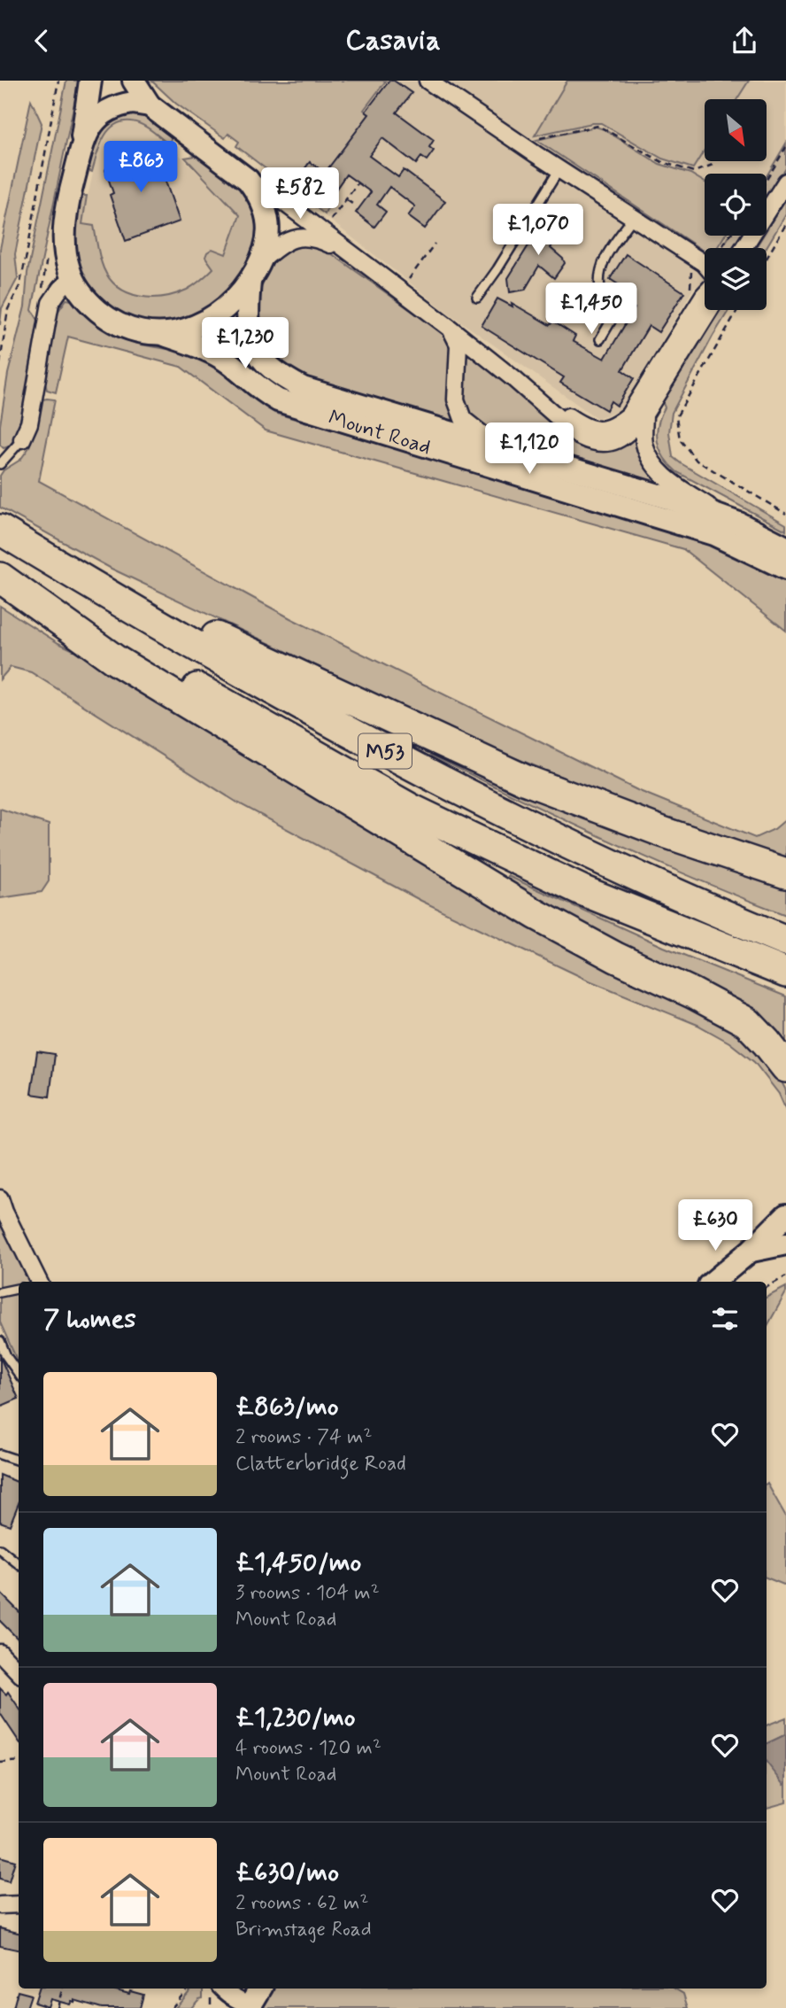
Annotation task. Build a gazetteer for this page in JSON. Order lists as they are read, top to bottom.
{
  "streets": {
    "highway": ["M53"],
    "main road": ["Mount Road"]
  },
  "north": "bottom right",
  "page": {
    "header": "Casavia",
    "price": [
      "£863",
      "£582",
      "£1,070",
      "£1,450",
      "£1,230",
      "£1,120",
      "£630"
    ],
    "heading": "7 homes",
    "list": [
      {
        "name": "£863/mo",
        "note": "2 rooms · 74 m² · Clatterbridge Road"
      },
      {
        "name": "£1,450/mo",
        "note": "3 rooms · 104 m² · Mount Road"
      },
      {
        "name": "£1,230/mo",
        "note": "4 rooms · 120 m² · Mount Road"
      },
      {
        "name": "£630/mo",
        "note": "2 rooms · 62 m² · Brimstage Road"
      }
    ]
  }
}
